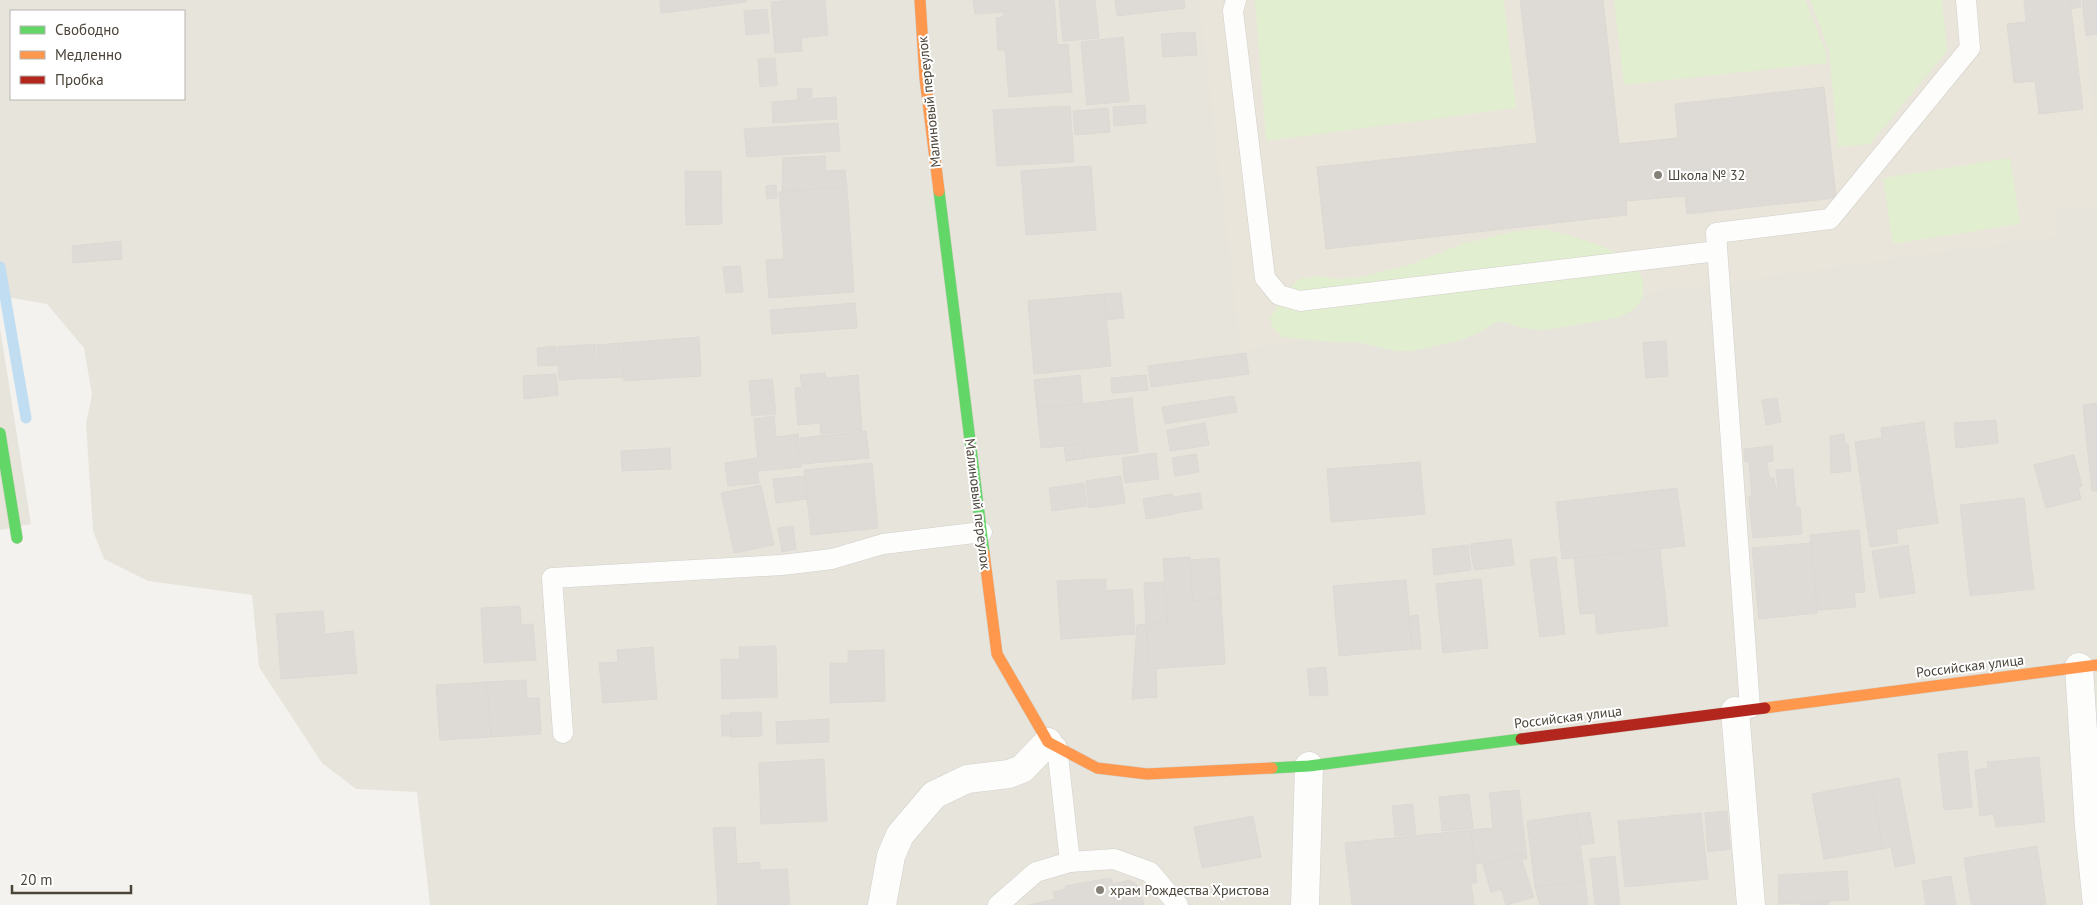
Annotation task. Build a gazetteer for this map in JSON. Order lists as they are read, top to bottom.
{
  "streets": {
    "street": ["Малиновый переулок", "Российская улица"]
  },
  "crossings": [
    ["Малиновый переулок", "Российская улица"]
  ],
  "places": ["Школа № 32", "храм Рождества Христова"],
  "legend": ["Свободно", "Медленно", "Пробка"],
  "scale_bar": "20 m"
}
